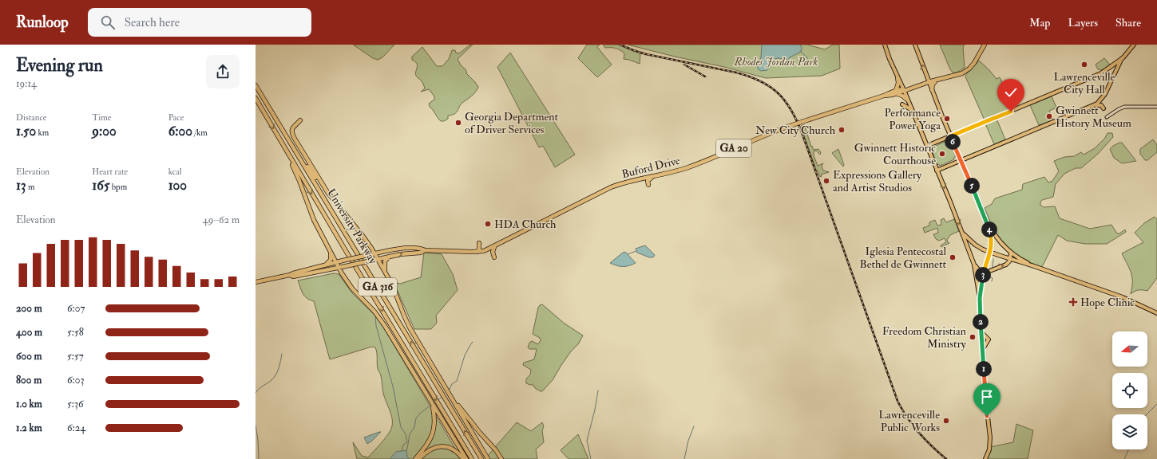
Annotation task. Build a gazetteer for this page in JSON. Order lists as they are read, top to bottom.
{
  "streets": {
    "highway": [
      "GA 20",
      "Buford Drive",
      "University Parkway",
      "GA 316"
    ]
  },
  "crossings": [
    ["GA 20", "Buford Drive"]
  ],
  "parks": ["Rhodes Jordan Park"],
  "places": {
    "other": [
      "Lawrenceville City Hall",
      "Gwinnett History Museum",
      "Performance Power Yoga",
      "Georgia Department of Driver Services",
      "New City Church",
      "Gwinnett Historic Courthouse",
      "Expressions Gallery and Artist Studios",
      "HDA Church",
      "Iglesia Pentecostal Bethel de Gwinnett",
      "Freedom Christian Ministry",
      "Lawrenceville Public Works"
    ],
    "health": ["Hope Clinic"]
  },
  "north": "left",
  "page": {
    "header": "Runloop",
    "search": "Search here",
    "nav": ["Map", "Layers", "Share"],
    "heading": ["Evening run", "19:14"],
    "stats": [
      ["Distance", "1.50 km"],
      ["Time", "9:00"],
      ["Pace", "6:00 /km"],
      ["Elevation", "13 m"],
      ["Heart rate", "165 bpm"],
      ["kcal", "100"]
    ],
    "pins": [
      "6",
      "5",
      "4",
      "3",
      "2",
      "1"
    ],
    "chart": ["Elevation", "49–62 m"],
    "list": [
      {
        "name": "200 m",
        "note": "6:07"
      },
      {
        "name": "400 m",
        "note": "5:58"
      },
      {
        "name": "600 m",
        "note": "5:57"
      },
      {
        "name": "800 m",
        "note": "6:03"
      },
      {
        "name": "1.0 km",
        "note": "5:36"
      },
      {
        "name": "1.2 km",
        "note": "6:24"
      }
    ]
  }
}
